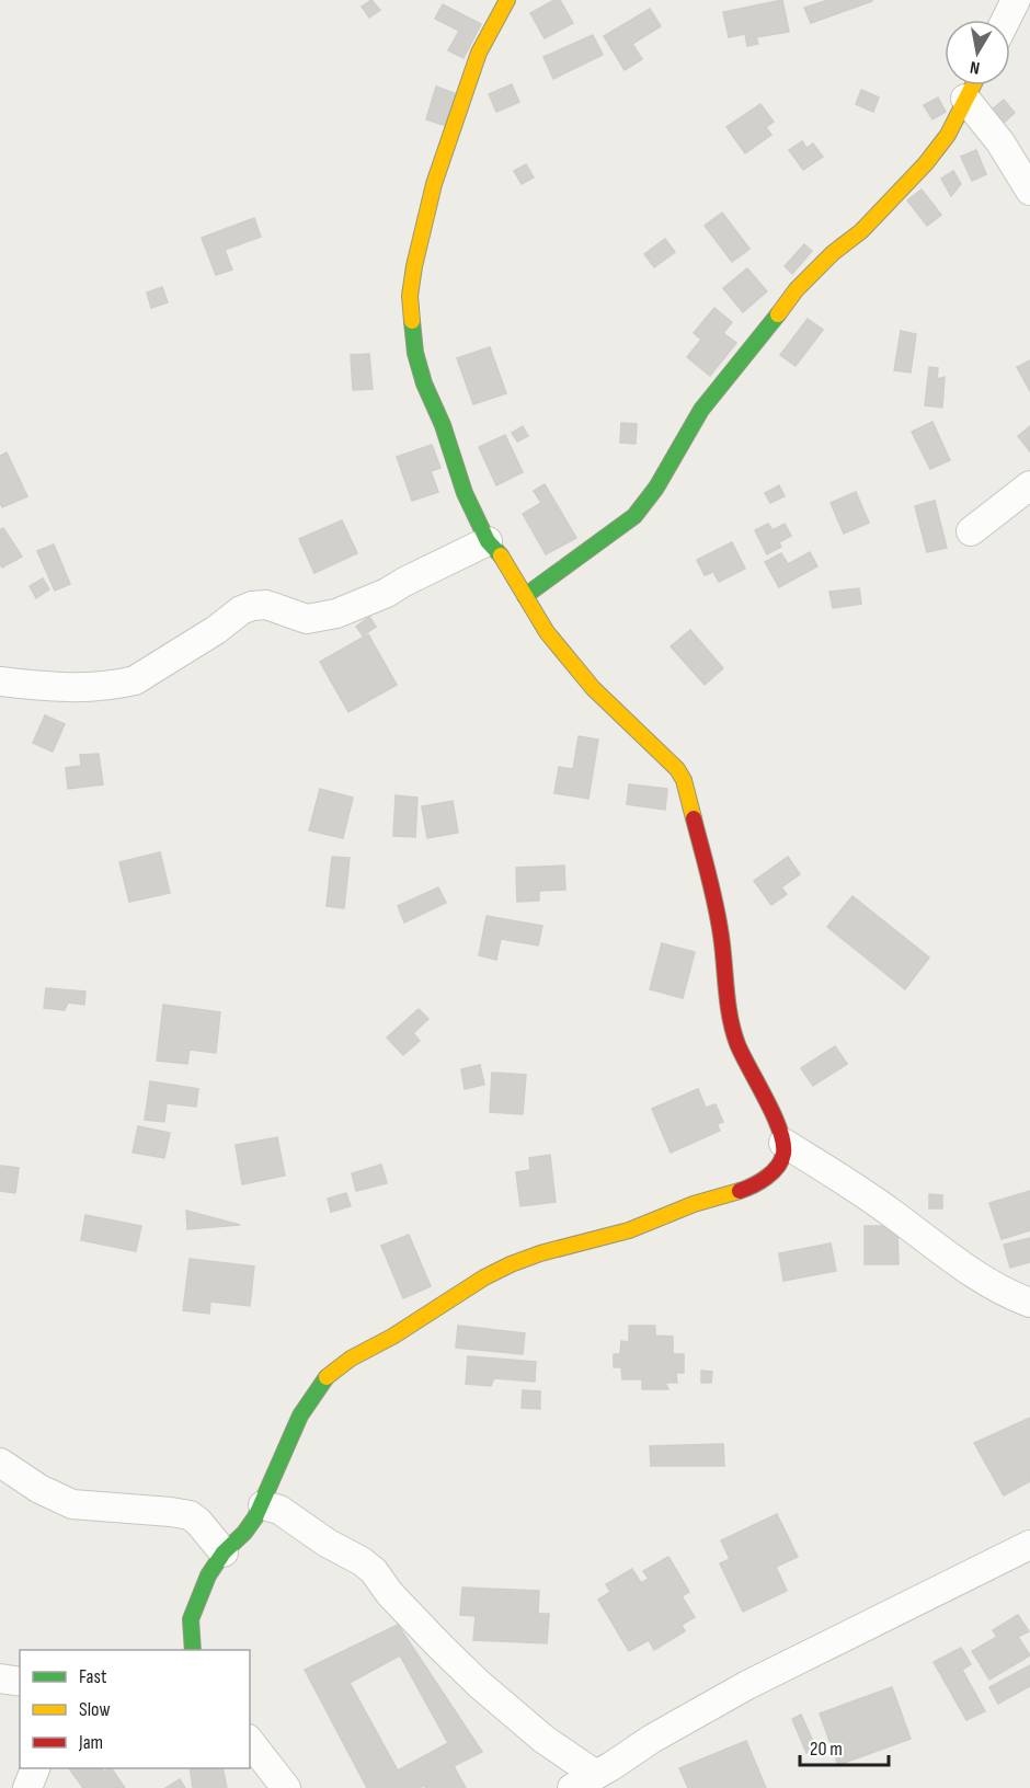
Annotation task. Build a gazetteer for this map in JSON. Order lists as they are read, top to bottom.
{
  "legend": ["Fast", "Slow", "Jam"],
  "scale_bar": "20 m",
  "north": "bottom"
}
